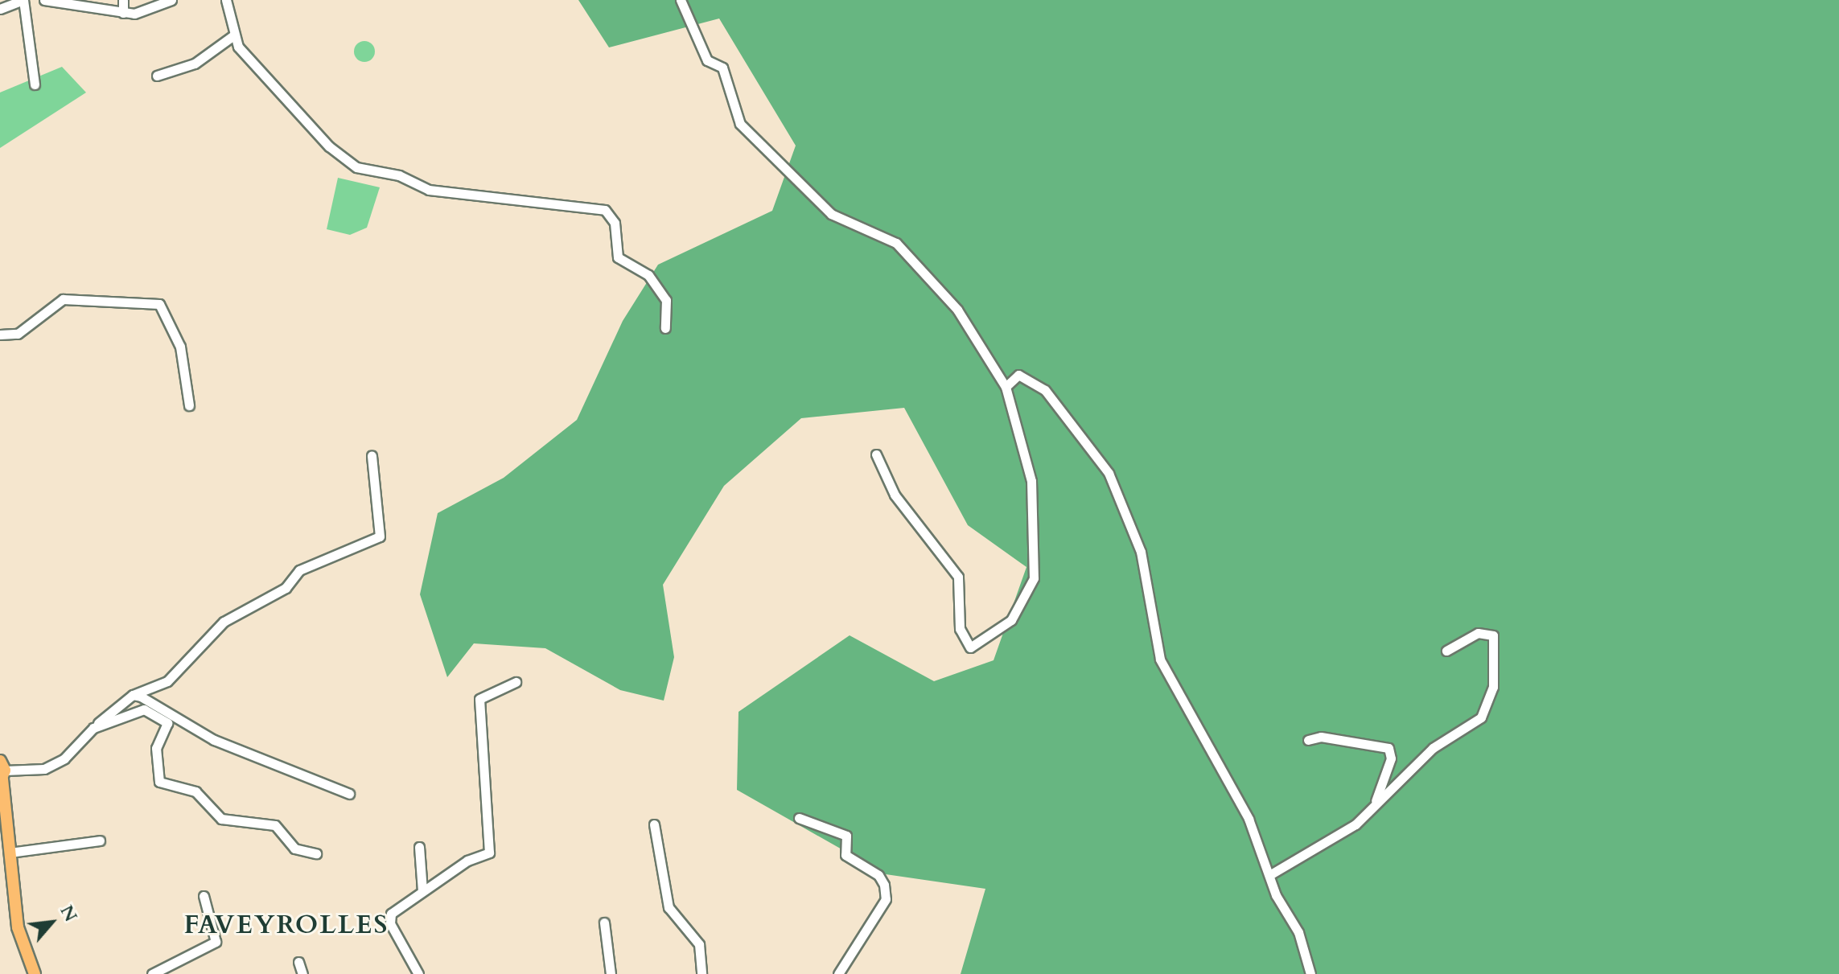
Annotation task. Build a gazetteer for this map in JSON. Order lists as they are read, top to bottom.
{
  "districts": ["FAVEYROLLES"],
  "north": "top right"
}
